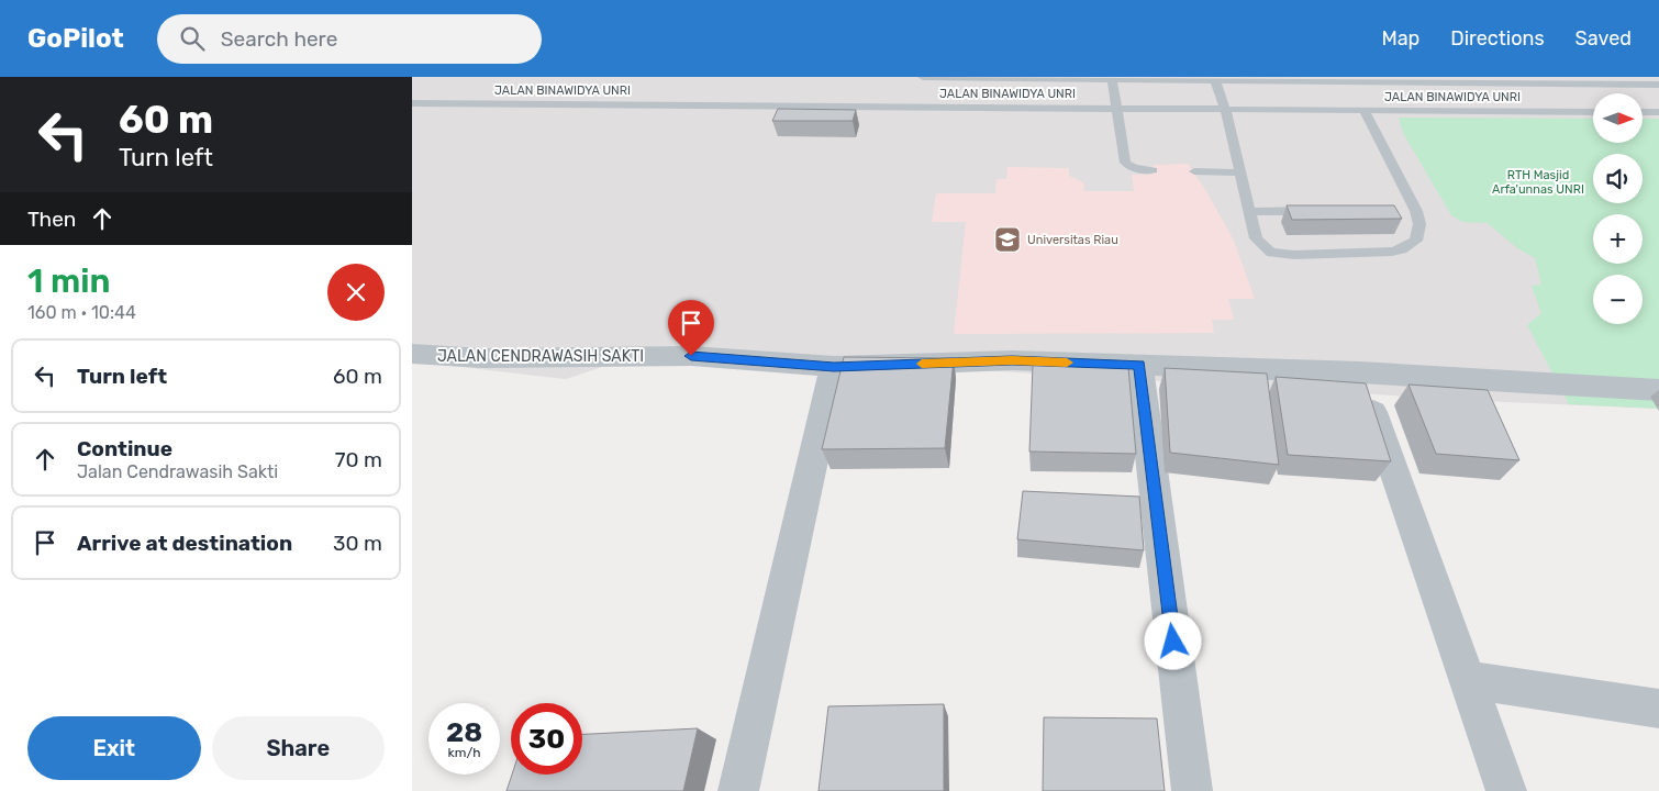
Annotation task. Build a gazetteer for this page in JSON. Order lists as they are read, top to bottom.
{
  "streets": {
    "street": ["JALAN CENDRAWASIH SAKTI"],
    "lane": ["JALAN BINAWIDYA UNRI"]
  },
  "parks": ["RTH Masjid Arfa'unnas UNRI"],
  "places": {
    "school or university": ["Universitas Riau"]
  },
  "north": "right",
  "page": {
    "header": "GoPilot",
    "search": "Search here",
    "nav": ["Map", "Directions", "Saved"],
    "turn": ["60 m", "Turn left"],
    "map_buttons": ["+", "−"],
    "then": "Then",
    "heading": ["1 min", "160 m · 10:44"],
    "list": [
      {
        "name": "Turn left",
        "value": "60 m"
      },
      {
        "name": "Continue",
        "note": "Jalan Cendrawasih Sakti",
        "value": "70 m"
      },
      {
        "name": "Arrive at destination",
        "value": "30 m"
      }
    ],
    "speed": "28 km/h",
    "limit": "30",
    "buttons": ["Exit", "Share"]
  }
}
